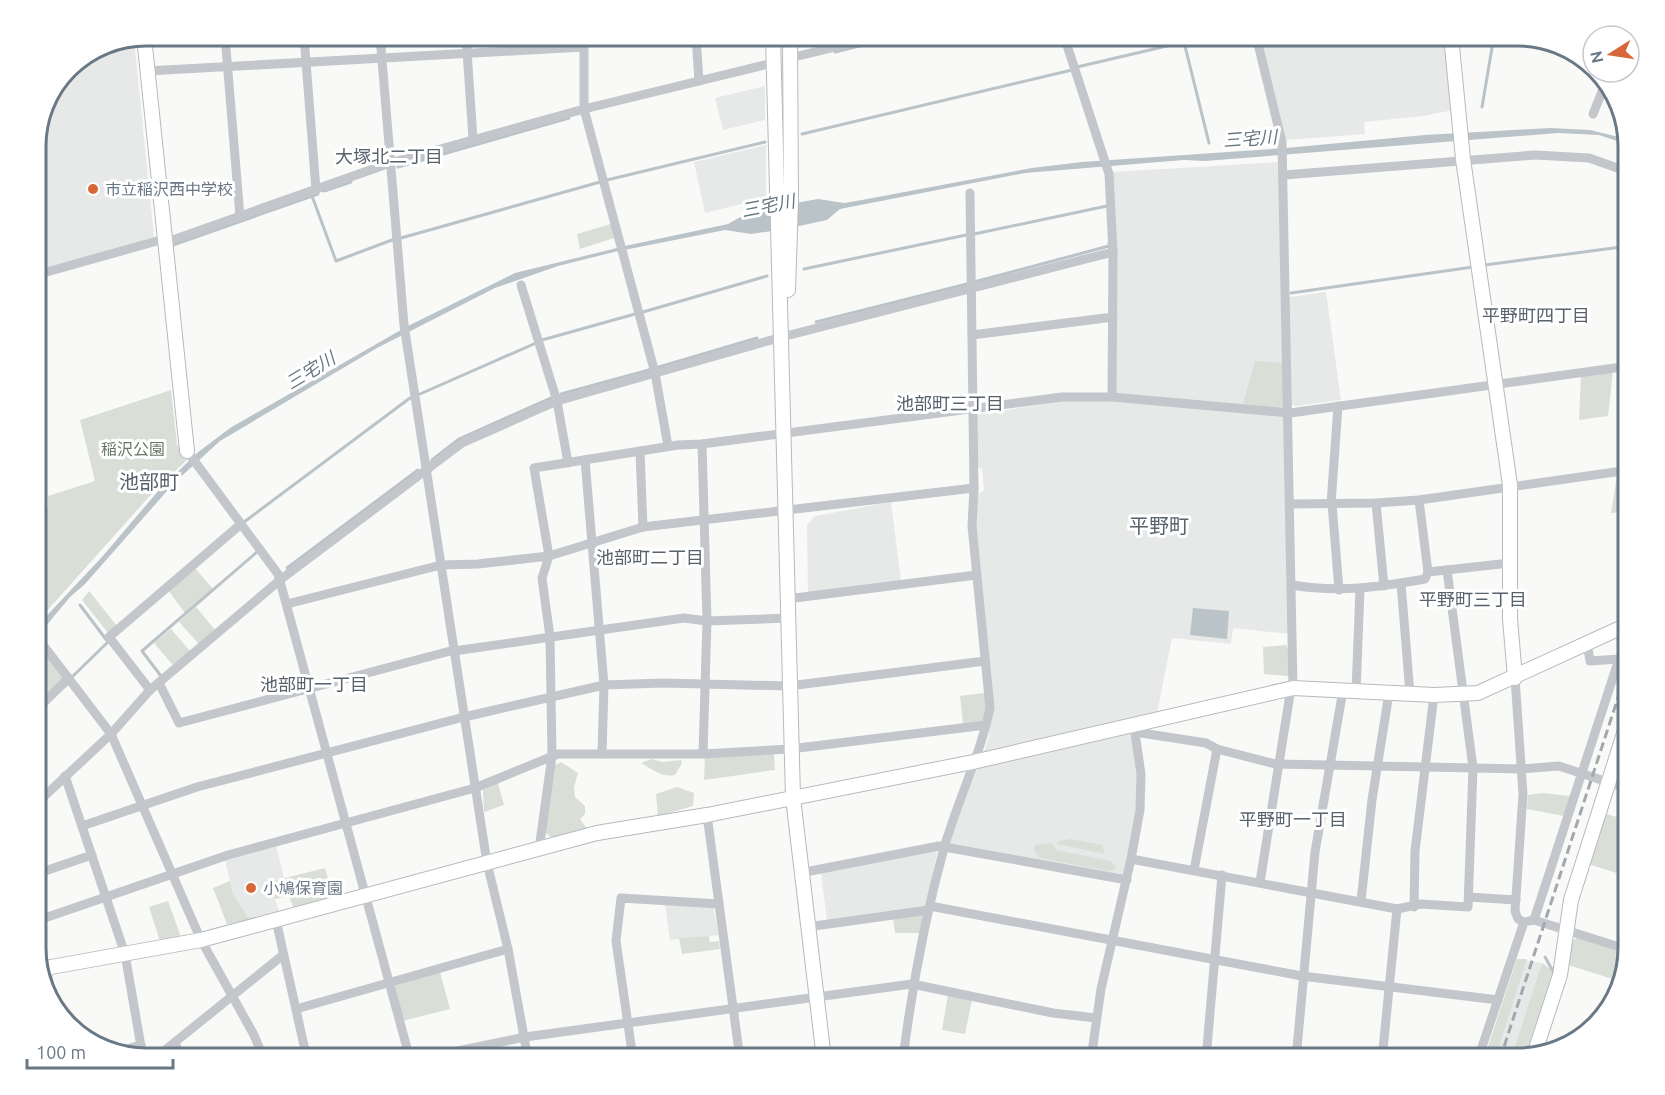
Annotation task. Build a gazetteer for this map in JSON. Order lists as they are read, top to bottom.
{
  "districts": [
    "大塚北二丁目",
    "平野町四丁目",
    "池部町三丁目",
    "池部町",
    "平野町",
    "池部町二丁目",
    "平野町三丁目",
    "池部町一丁目",
    "平野町一丁目"
  ],
  "water": ["三宅川"],
  "parks": ["稲沢公園"],
  "places": ["市立稲沢西中学校", "小鳩保育園"],
  "scale_bar": "100 m",
  "north": "left"
}
